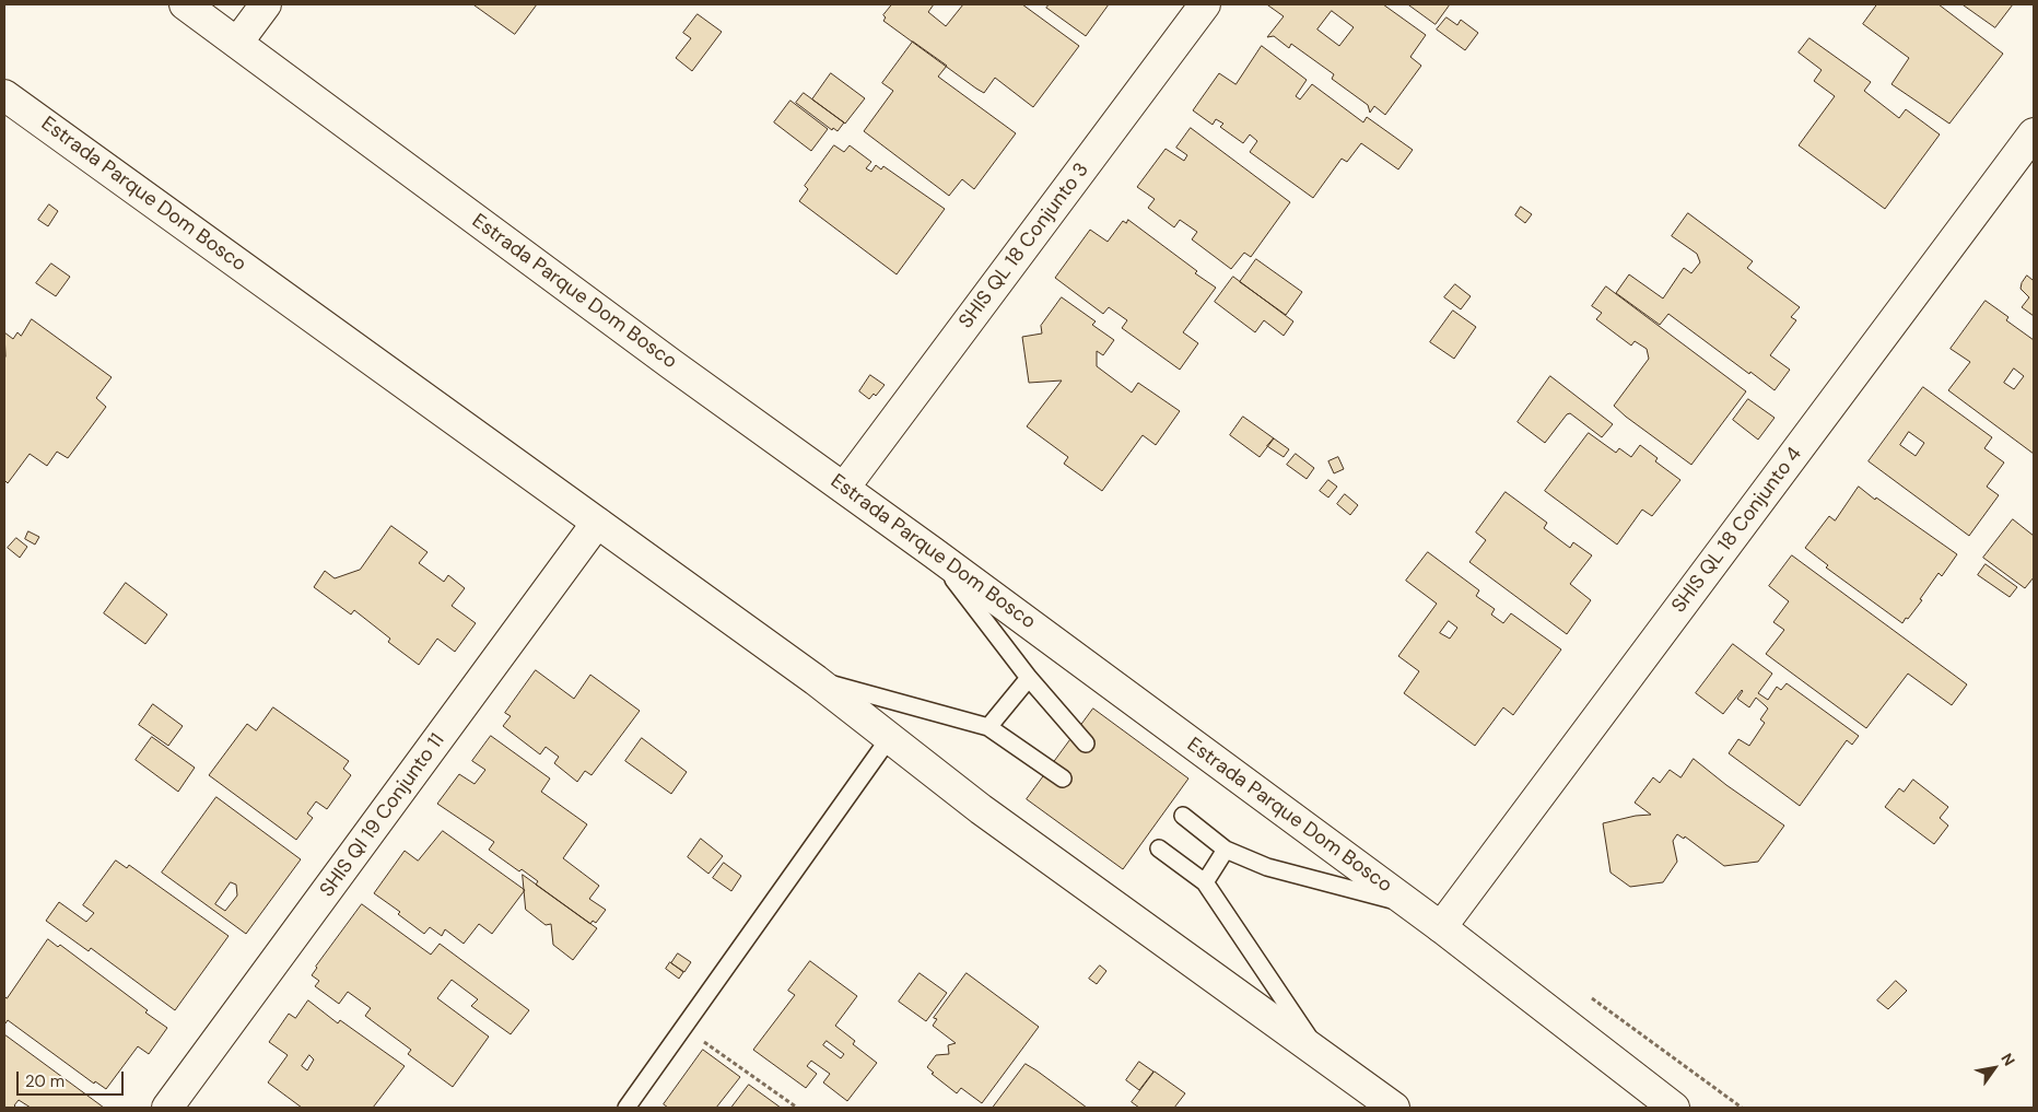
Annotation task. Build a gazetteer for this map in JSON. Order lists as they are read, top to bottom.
{
  "streets": {
    "main road": [
      "Estrada Parque Dom Bosco",
      "SHIS QL 18 Conjunto 3",
      "SHIS QL 18 Conjunto 4",
      "SHIS QI 19 Conjunto 11"
    ]
  },
  "crossings": [
    ["Estrada Parque Dom Bosco", "SHIS QL 18 Conjunto 3"],
    ["Estrada Parque Dom Bosco", "SHIS QL 18 Conjunto 4"],
    ["Estrada Parque Dom Bosco", "SHIS QI 19 Conjunto 11"]
  ],
  "scale_bar": "20 m",
  "north": "top right"
}
